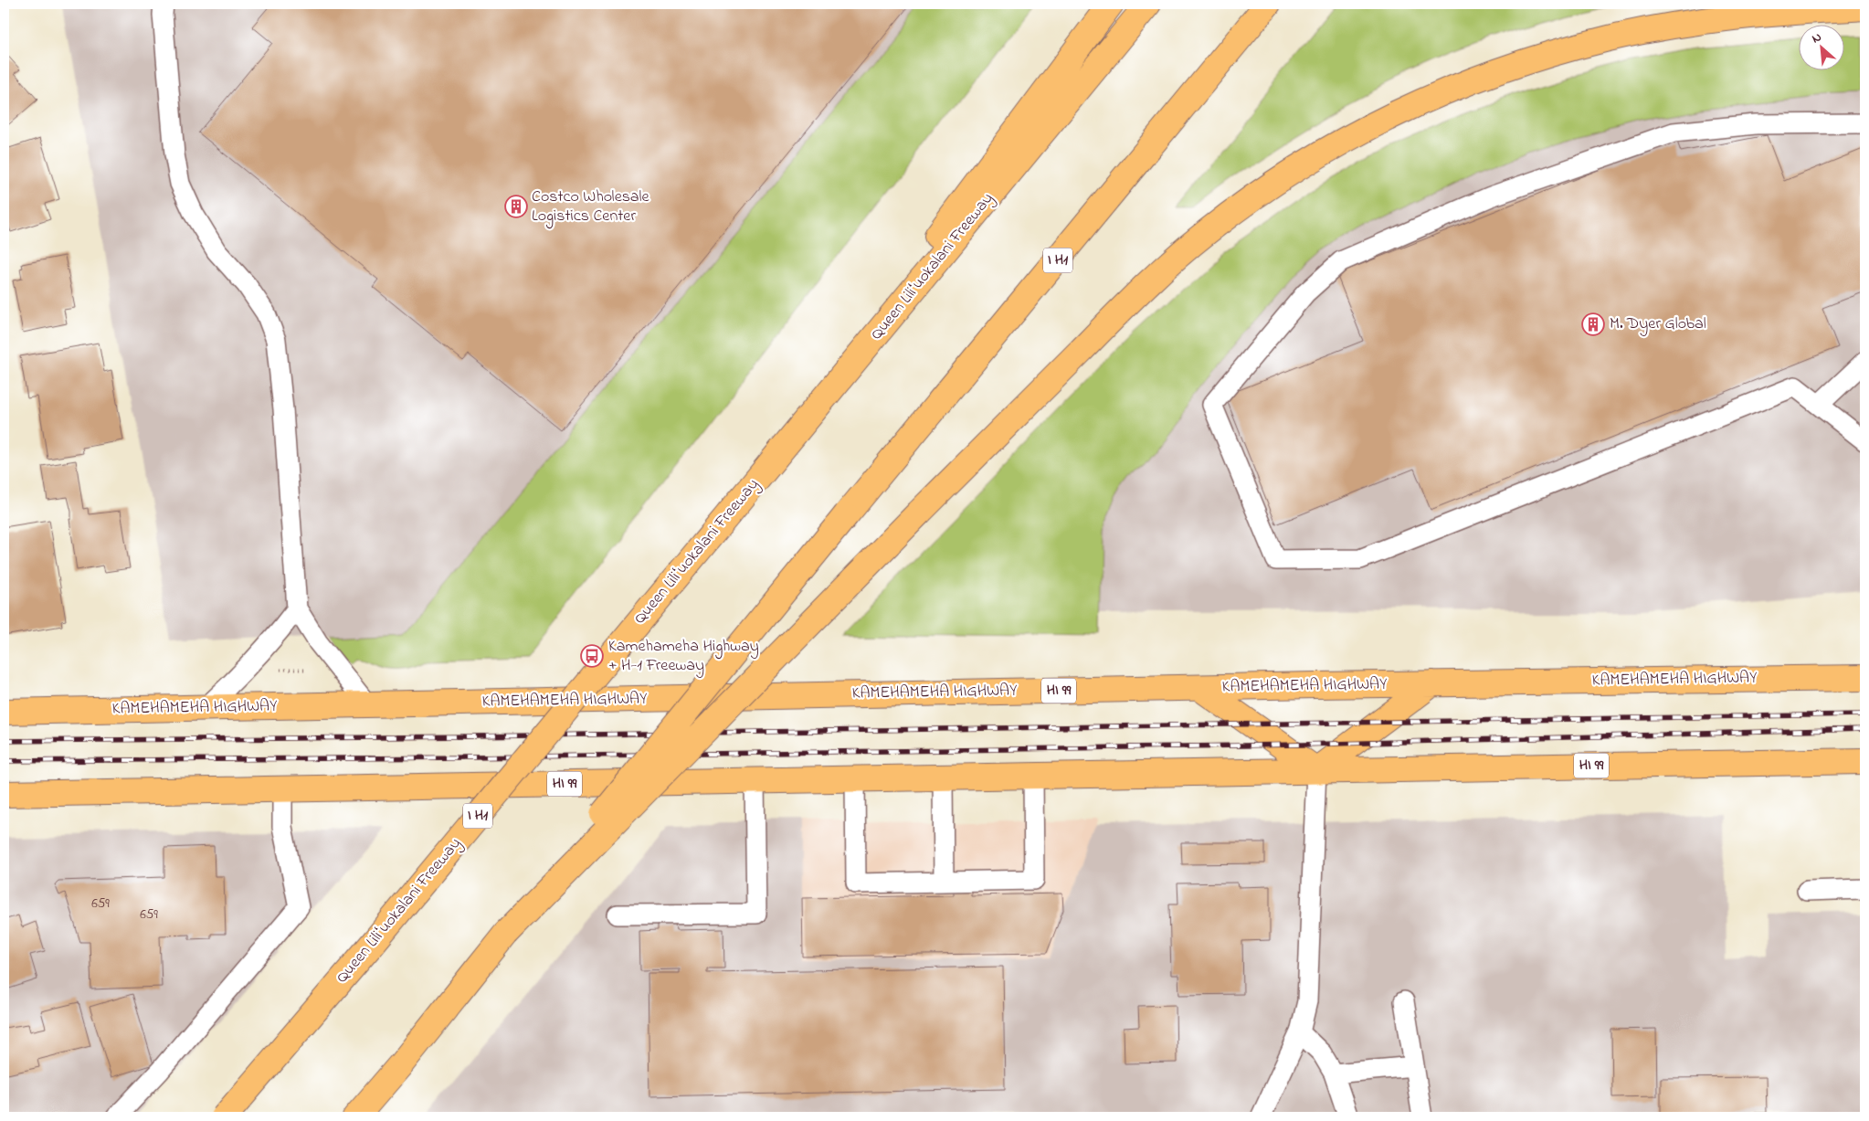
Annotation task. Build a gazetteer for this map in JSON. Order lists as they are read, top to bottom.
{
  "streets": {
    "main road": [
      "I H1",
      "Queen Liliʻuokalani Freeway",
      "KAMEHAMEHA HIGHWAY",
      "HI 99"
    ]
  },
  "places": {
    "building": ["Costco Wholesale Logistics Center", "M. Dyer Global"],
    "bus stop": ["Kamehameha Highway + H-1 Freeway"]
  },
  "house_numbers": ["659", "659"],
  "north": "top left"
}
